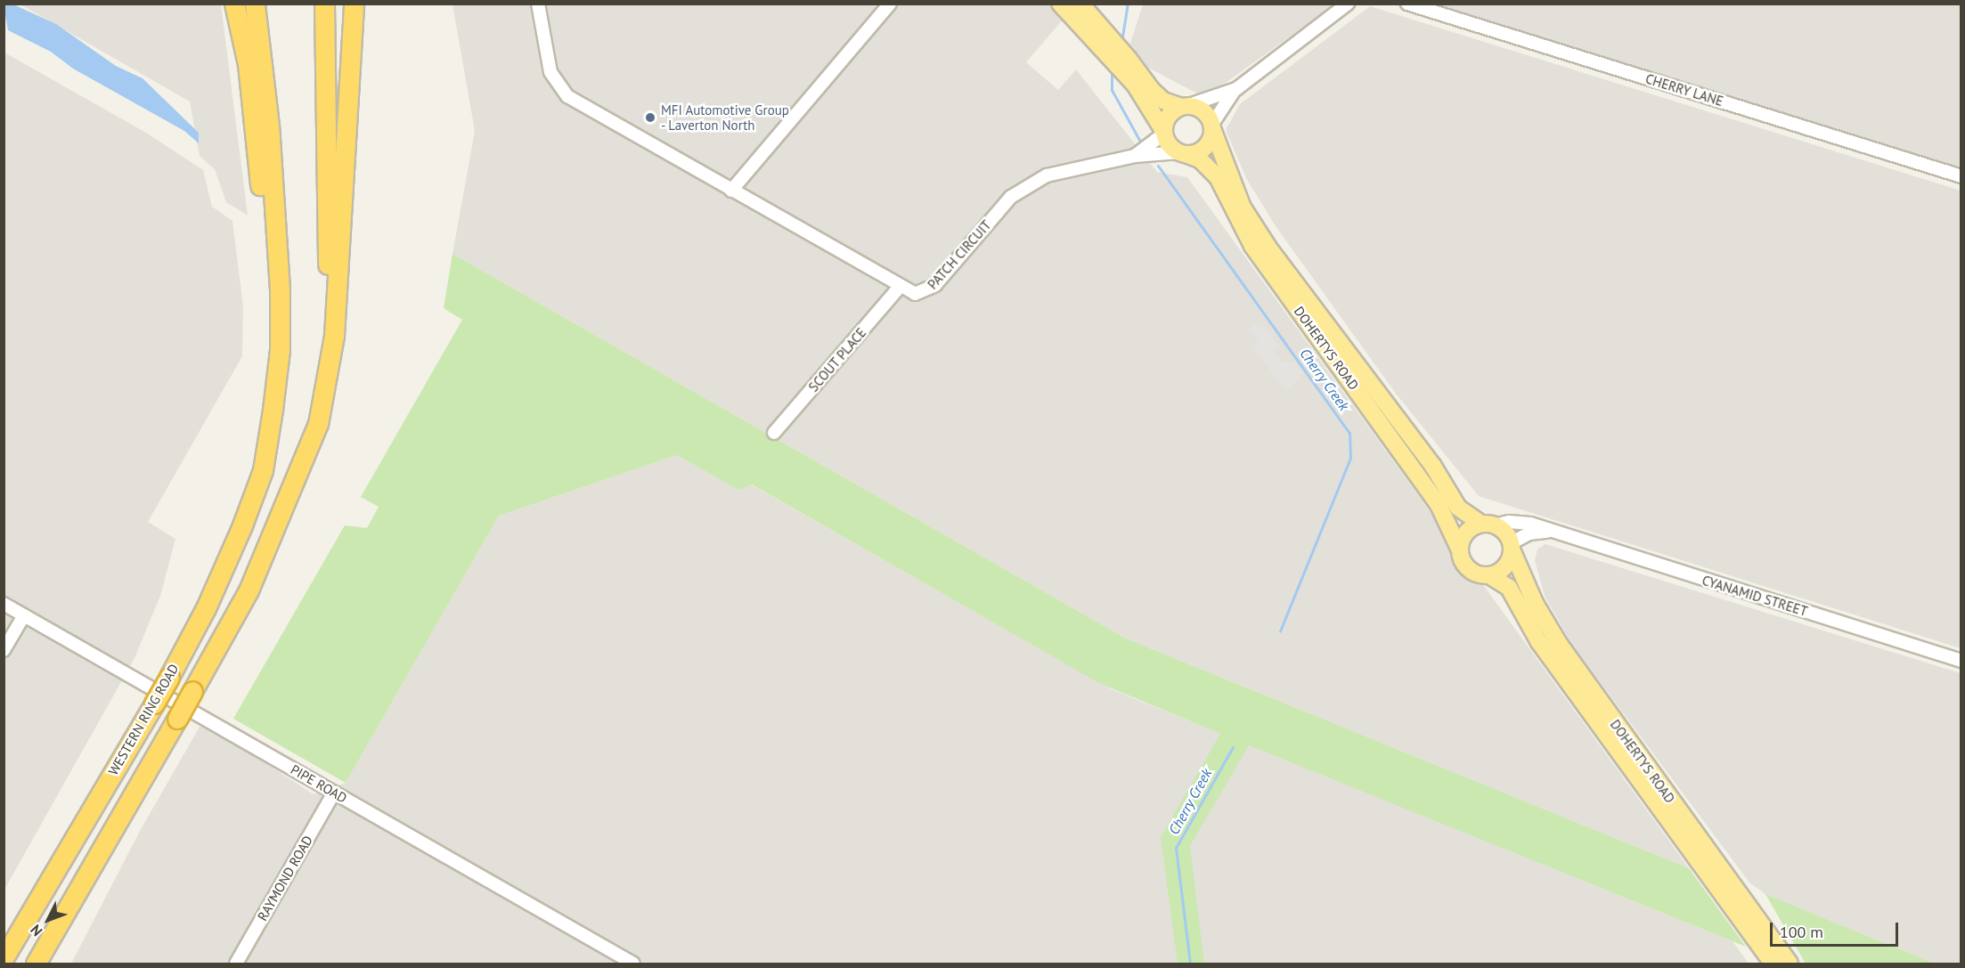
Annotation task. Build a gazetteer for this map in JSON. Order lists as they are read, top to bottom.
{
  "streets": {
    "highway": ["WESTERN RING ROAD"],
    "main road": ["DOHERTYS ROAD"],
    "street": [
      "CHERRY LANE",
      "PATCH CIRCUIT",
      "SCOUT PLACE",
      "CYANAMID STREET",
      "PIPE ROAD",
      "RAYMOND ROAD"
    ]
  },
  "crossings": [
    ["PATCH CIRCUIT", "DOHERTYS ROAD"],
    ["PATCH CIRCUIT", "SCOUT PLACE"],
    ["DOHERTYS ROAD", "CYANAMID STREET"],
    ["PIPE ROAD", "RAYMOND ROAD"]
  ],
  "water": ["Cherry Creek"],
  "places": ["MFI Automotive Group - Laverton North"],
  "scale_bar": "100 m",
  "north": "bottom left"
}
